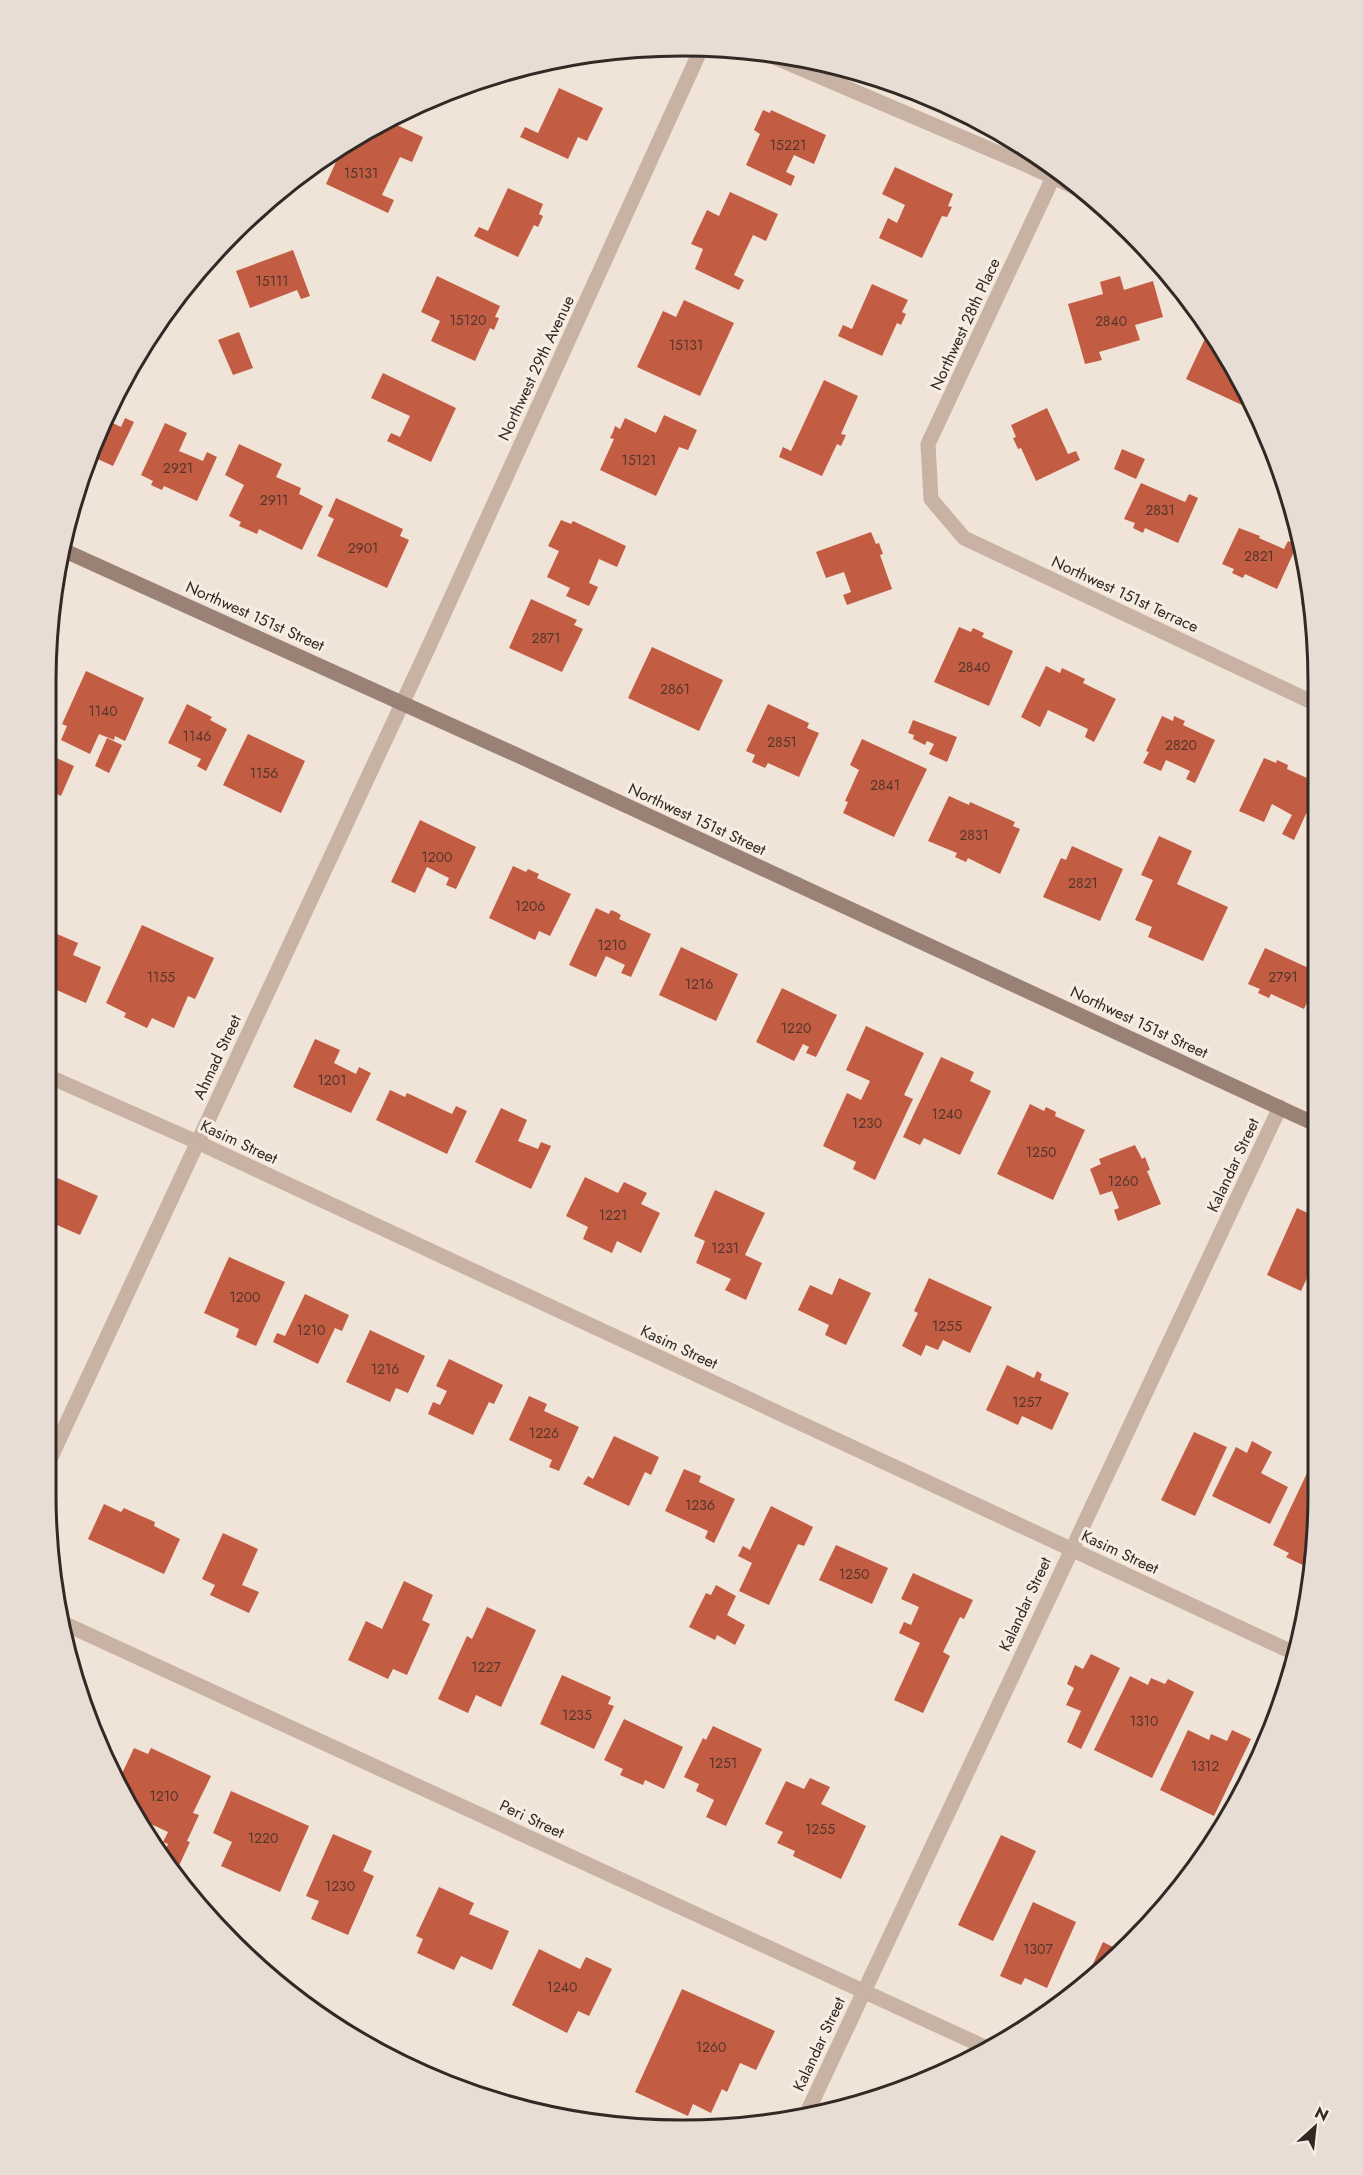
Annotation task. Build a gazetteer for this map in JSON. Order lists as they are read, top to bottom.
{
  "streets": {
    "street": [
      "Northwest 28th Place",
      "Northwest 29th Avenue",
      "Northwest 151st Terrace",
      "Northwest 151st Street",
      "Ahmad Street",
      "Kasim Street",
      "Kalandar Street",
      "Peri Street"
    ]
  },
  "crossings": [
    ["Northwest 28th Place", "Northwest 151st Terrace"],
    ["Northwest 29th Avenue", "Northwest 151st Street"],
    ["Northwest 29th Avenue", "Ahmad Street"],
    ["Northwest 151st Street", "Ahmad Street"],
    ["Northwest 151st Street", "Kalandar Street"],
    ["Ahmad Street", "Kasim Street"],
    ["Kasim Street", "Kalandar Street"],
    ["Kalandar Street", "Peri Street"]
  ],
  "house_numbers": [
    "15221",
    "15131",
    "15111",
    "15120",
    "2840",
    "15131",
    "15121",
    "2921",
    "2911",
    "2831",
    "2901",
    "2821",
    "2871",
    "2840",
    "2861",
    "1140",
    "1146",
    "2851",
    "2820",
    "1156",
    "2841",
    "2831",
    "1200",
    "2821",
    "1206",
    "1210",
    "1155",
    "2791",
    "1216",
    "1220",
    "1201",
    "1240",
    "1230",
    "1250",
    "1260",
    "1221",
    "1231",
    "1200",
    "1255",
    "1210",
    "1216",
    "1257",
    "1226",
    "1236",
    "1250",
    "1227",
    "1235",
    "1310",
    "1251",
    "1312",
    "1210",
    "1255",
    "1220",
    "1230",
    "1307",
    "1240",
    "1260"
  ],
  "north": "top right"
}
